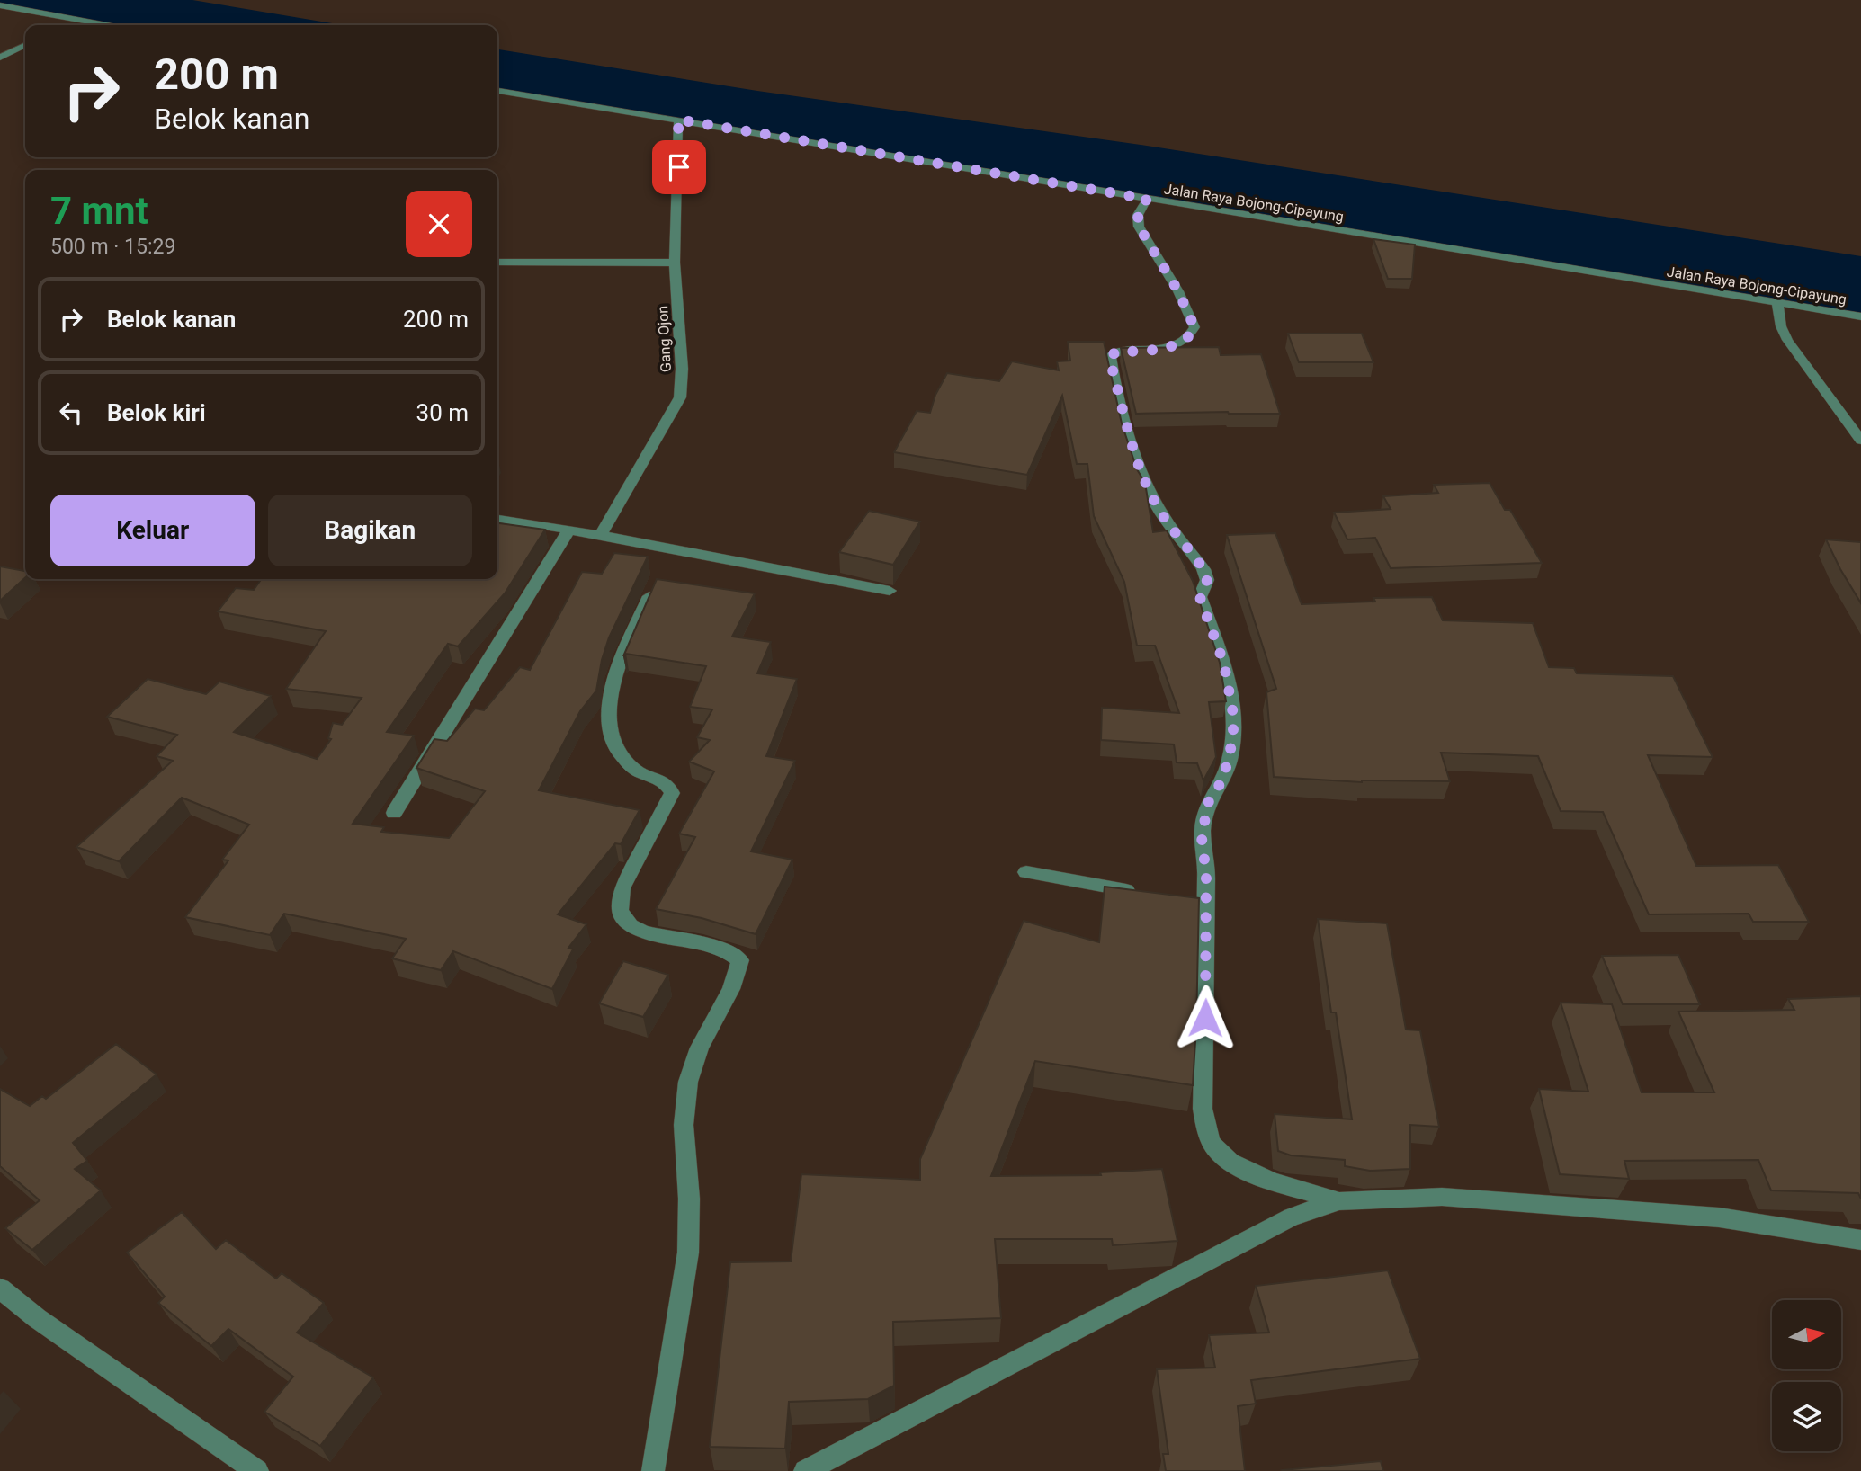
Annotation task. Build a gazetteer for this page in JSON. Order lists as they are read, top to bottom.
{
  "streets": {
    "street": ["Jalan Raya Bojong-Cipayung", "Gang Ojon"]
  },
  "crossings": [
    ["Jalan Raya Bojong-Cipayung", "Gang Ojon"]
  ],
  "north": "right",
  "page": {
    "turn": ["200 m", "Belok kanan"],
    "heading": ["7 mnt", "500 m · 15:29"],
    "list": [
      {
        "name": "Belok kanan",
        "value": "200 m"
      },
      {
        "name": "Belok kiri",
        "value": "30 m"
      }
    ],
    "buttons": ["Keluar", "Bagikan"]
  }
}
